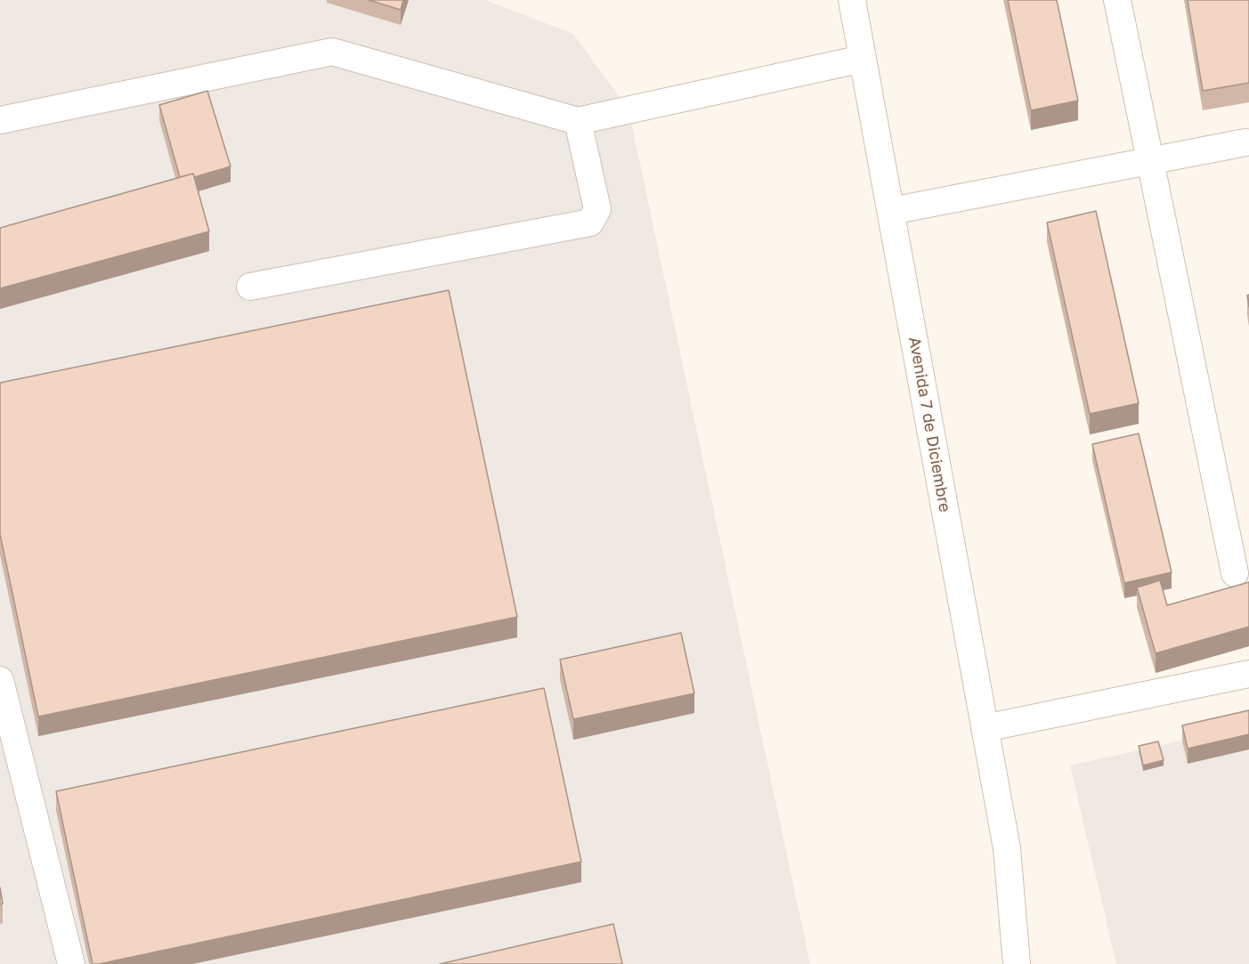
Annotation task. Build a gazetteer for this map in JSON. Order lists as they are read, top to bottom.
{
  "streets": {
    "street": ["Avenida 7 de Diciembre"]
  }
}
